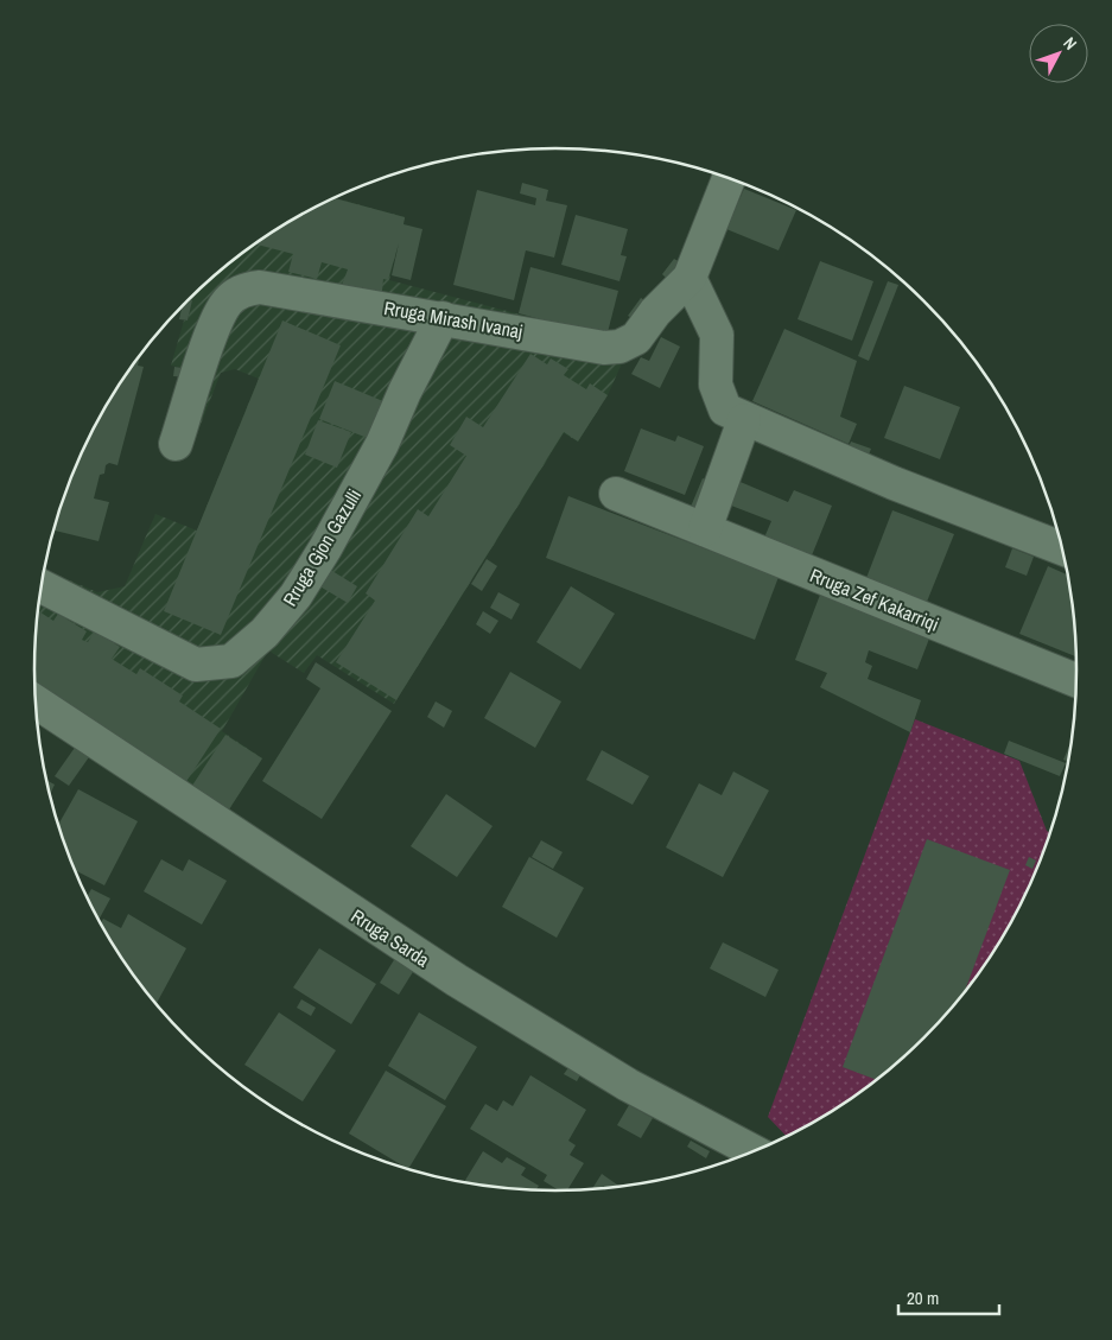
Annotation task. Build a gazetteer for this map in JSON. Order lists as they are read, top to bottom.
{
  "streets": {
    "street": [
      "Rruga Mirash Ivanaj",
      "Rruga Gjon Gazulli",
      "Rruga Zef Kakarriqi",
      "Rruga Sarda"
    ]
  },
  "crossings": [
    ["Rruga Mirash Ivanaj", "Rruga Gjon Gazulli"]
  ],
  "scale_bar": "20 m",
  "north": "top right"
}
